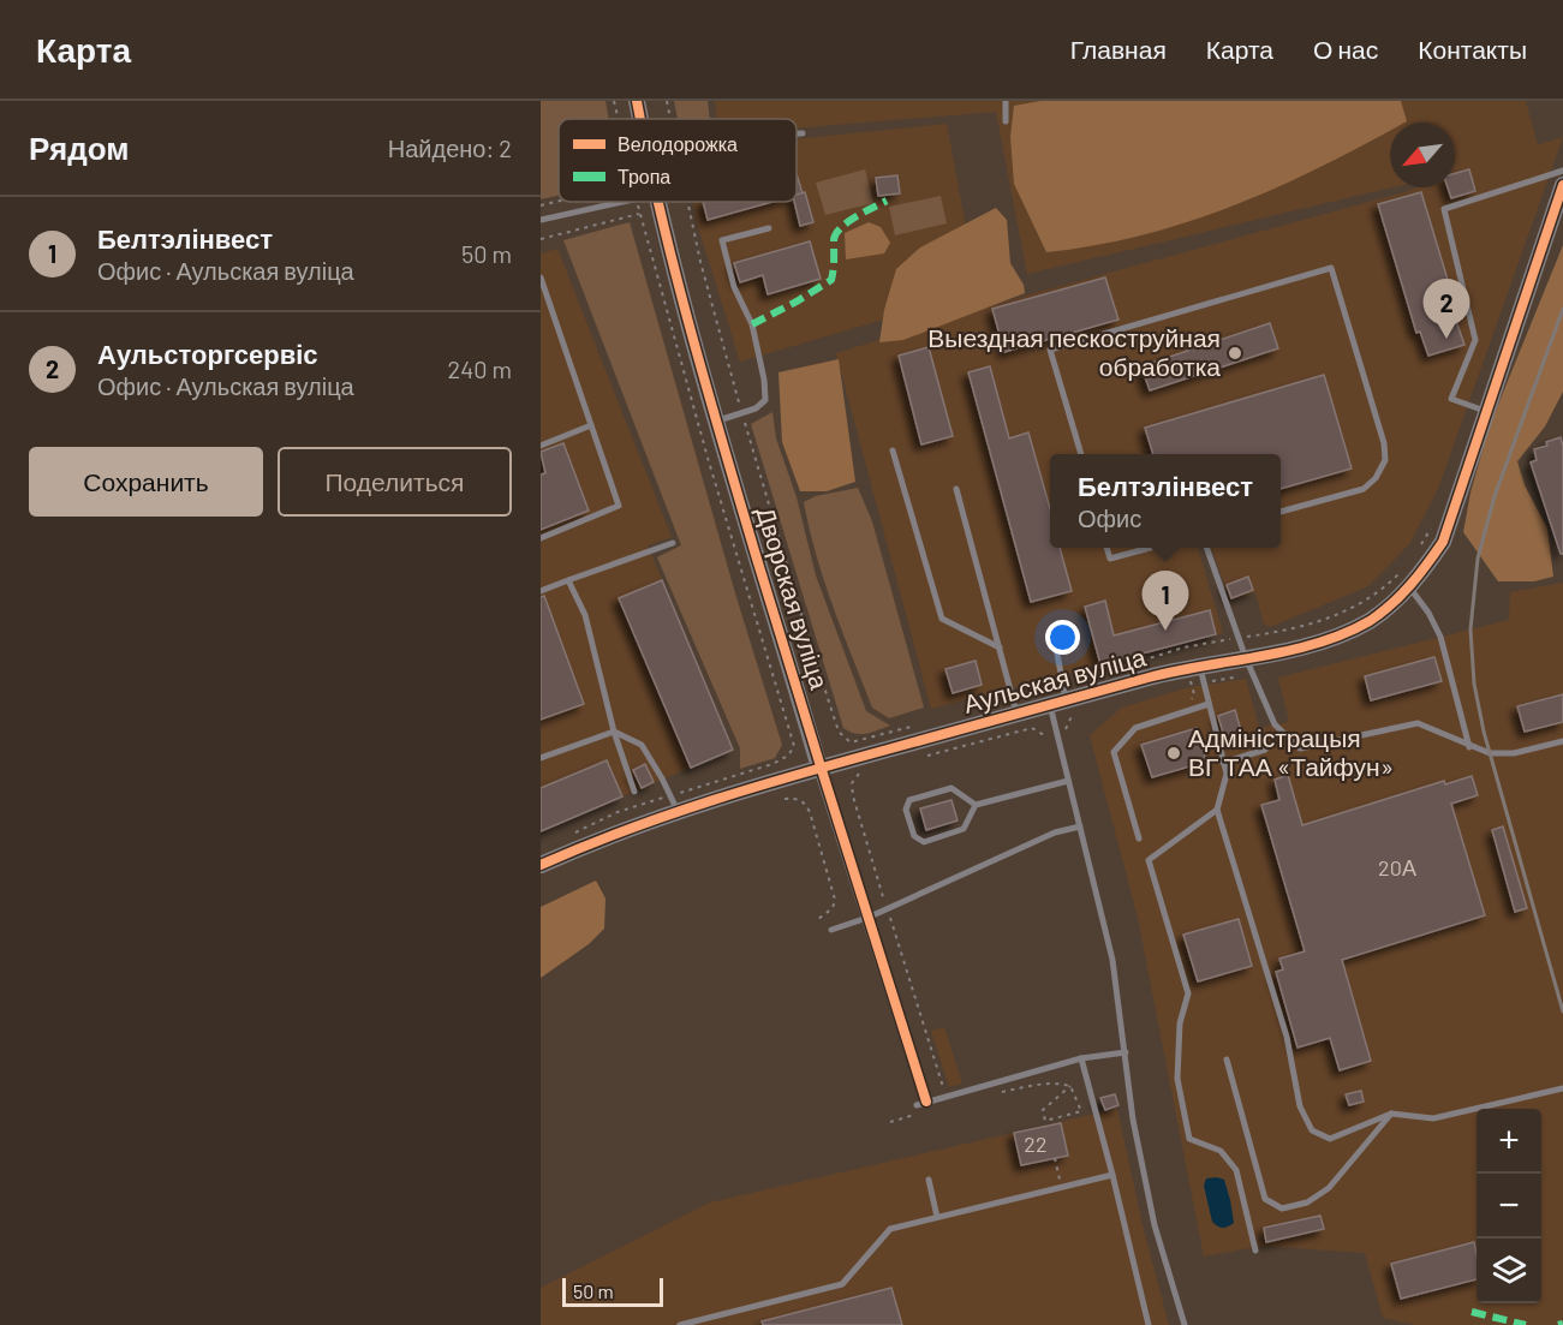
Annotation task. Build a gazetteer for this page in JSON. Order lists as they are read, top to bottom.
{
  "streets": {
    "street": ["Дворская вуліца", "Аульская вуліца"]
  },
  "crossings": [
    ["Дворская вуліца", "Аульская вуліца"]
  ],
  "places": ["Выездная пескоструйная обработка", "Адміністрацыя ВГ ТАА «Тайфун»"],
  "house_numbers": ["20А", "22"],
  "legend": ["Велодорожка", "Тропа"],
  "scale_bar": "50 m",
  "north": "bottom left",
  "page": {
    "header": "Карта",
    "nav": [
      "Главная",
      "Карта",
      "О нас",
      "Контакты"
    ],
    "heading": ["Рядом", "Найдено: 2"],
    "list": [
      {
        "mark": "1",
        "name": "Белтэлінвест",
        "note": "Офис · Аульская вуліца",
        "value": "50 m"
      },
      {
        "mark": "2",
        "name": "Аульсторгсервіс",
        "note": "Офис · Аульская вуліца",
        "value": "240 m"
      }
    ],
    "pins": ["2", "1"],
    "buttons": ["Сохранить", "Поделиться"],
    "popup": ["Белтэлінвест", "Офис"],
    "map_buttons": ["+", "−"],
    "scale": "50 m"
  }
}
